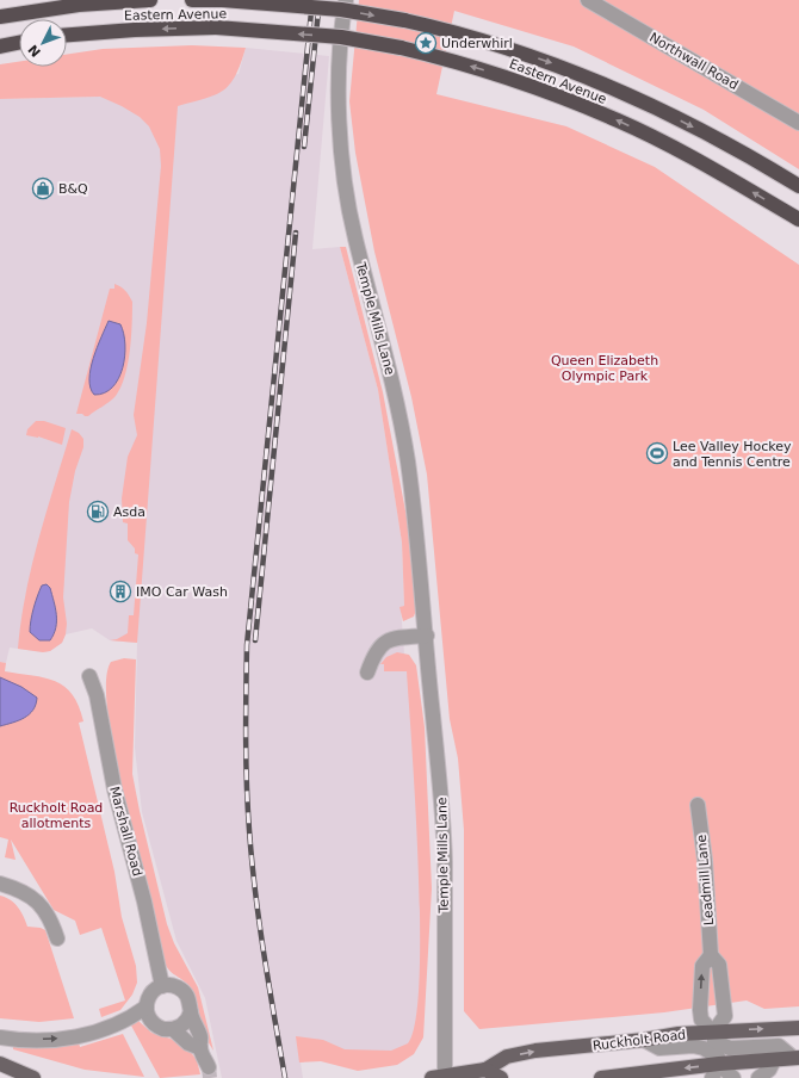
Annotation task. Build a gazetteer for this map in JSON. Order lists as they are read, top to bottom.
{
  "streets": {
    "highway": ["Eastern Avenue"],
    "main road": ["Ruckholt Road"],
    "street": [
      "Northwall Road",
      "Temple Mills Lane",
      "Marshall Road",
      "Leadmill Lane"
    ]
  },
  "crossings": [
    ["Temple Mills Lane", "Ruckholt Road"],
    ["Leadmill Lane", "Ruckholt Road"]
  ],
  "parks": ["Queen Elizabeth Olympic Park", "Ruckholt Road allotments"],
  "places": {
    "place": ["Underwhirl"],
    "shop": ["B&Q"],
    "sports": ["Lee Valley Hockey and Tennis Centre"],
    "fuel station": ["Asda"],
    "building": ["IMO Car Wash"]
  },
  "north": "bottom left"
}
